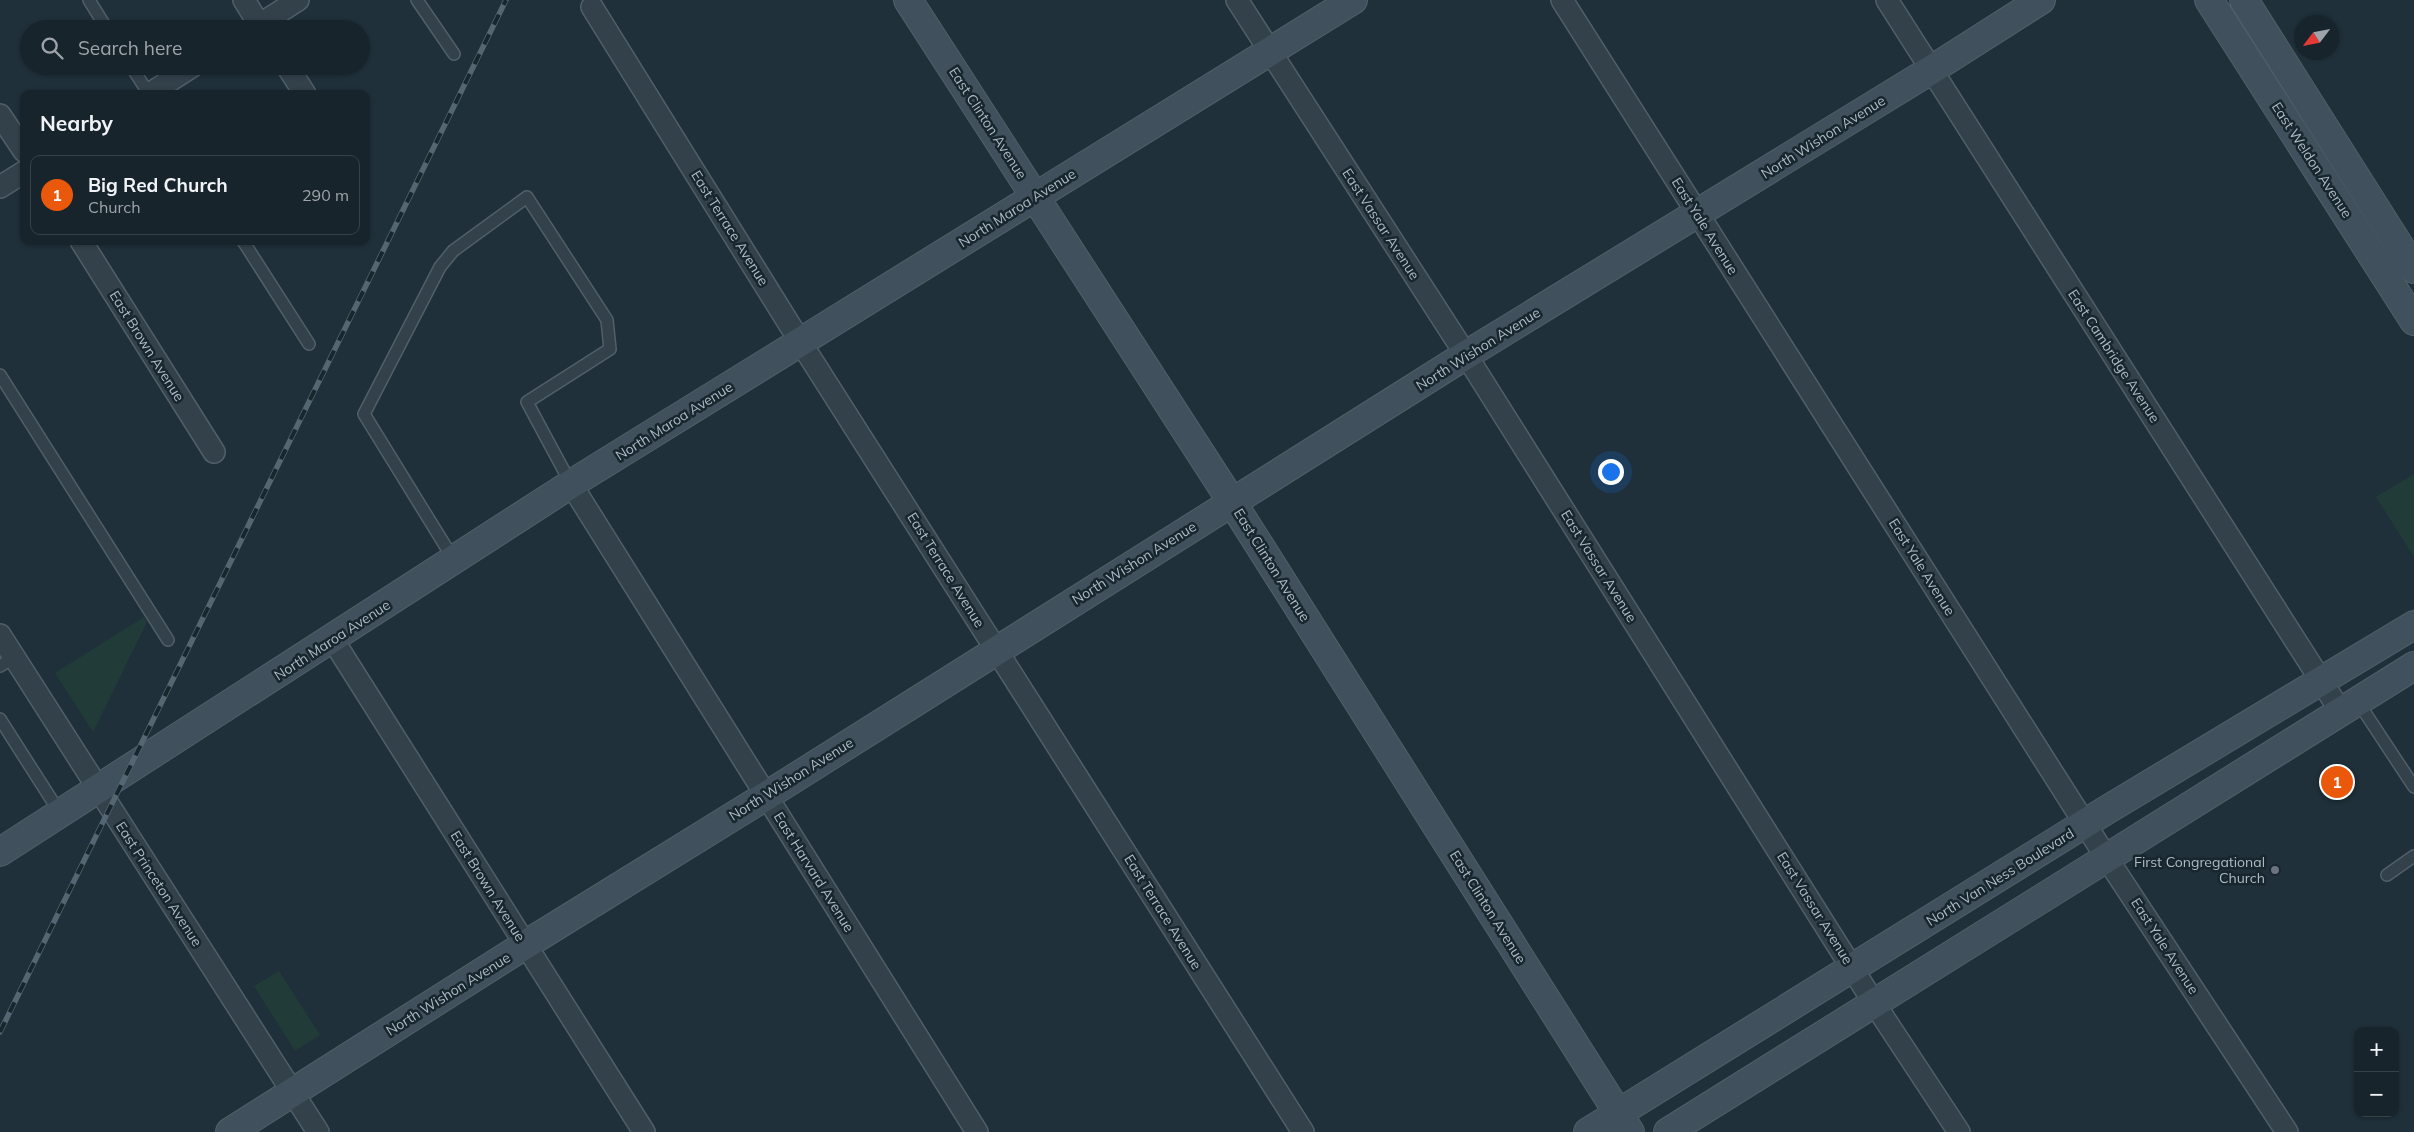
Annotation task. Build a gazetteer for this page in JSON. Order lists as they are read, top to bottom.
{
  "streets": {
    "main road": [
      "East Clinton Avenue",
      "North Wishon Avenue",
      "East Weldon Avenue",
      "North Maroa Avenue",
      "North Van Ness Boulevard"
    ],
    "street": [
      "East Vassar Avenue",
      "East Yale Avenue",
      "East Terrace Avenue",
      "East Brown Avenue",
      "East Cambridge Avenue",
      "East Harvard Avenue",
      "East Princeton Avenue"
    ]
  },
  "crossings": [
    ["East Clinton Avenue", "North Wishon Avenue"],
    ["East Clinton Avenue", "North Maroa Avenue"],
    ["East Clinton Avenue", "North Van Ness Boulevard"],
    ["North Wishon Avenue", "East Vassar Avenue"],
    ["North Wishon Avenue", "East Yale Avenue"],
    ["North Wishon Avenue", "East Terrace Avenue"],
    ["North Wishon Avenue", "East Brown Avenue"],
    ["North Wishon Avenue", "East Cambridge Avenue"],
    ["North Wishon Avenue", "East Harvard Avenue"],
    ["North Wishon Avenue", "East Princeton Avenue"],
    ["North Maroa Avenue", "East Vassar Avenue"],
    ["North Maroa Avenue", "East Terrace Avenue"],
    ["North Maroa Avenue", "East Brown Avenue"],
    ["North Maroa Avenue", "East Harvard Avenue"],
    ["North Maroa Avenue", "East Princeton Avenue"],
    ["East Vassar Avenue", "North Van Ness Boulevard"],
    ["East Yale Avenue", "North Van Ness Boulevard"],
    ["East Cambridge Avenue", "North Van Ness Boulevard"]
  ],
  "places": ["First Congregational Church"],
  "north": "bottom left",
  "page": {
    "search": "Search here",
    "heading": "Nearby",
    "list": [
      {
        "mark": "1",
        "name": "Big Red Church",
        "note": "Church",
        "value": "290 m"
      }
    ],
    "pins": "1",
    "map_buttons": ["+", "−"]
  }
}
